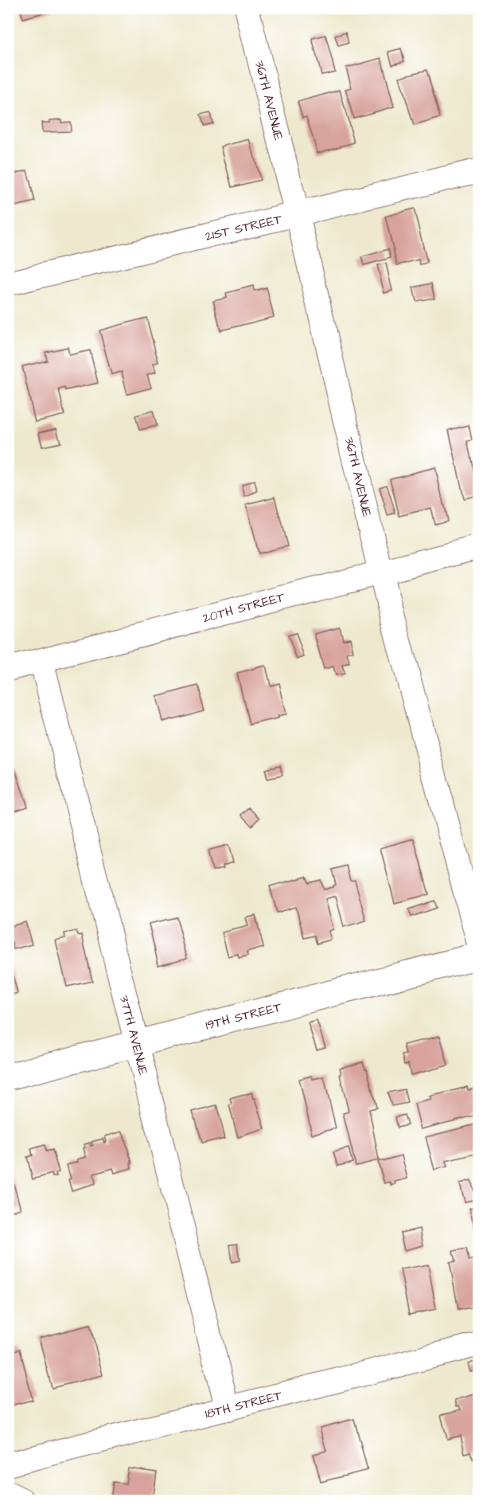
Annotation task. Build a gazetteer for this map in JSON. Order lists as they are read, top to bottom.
{
  "streets": {
    "street": [
      "36TH AVENUE",
      "21ST STREET",
      "20TH STREET",
      "19TH STREET",
      "37TH AVENUE",
      "18TH STREET"
    ]
  },
  "crossings": [
    ["36TH AVENUE", "21ST STREET"],
    ["36TH AVENUE", "20TH STREET"],
    ["20TH STREET", "37TH AVENUE"],
    ["19TH STREET", "37TH AVENUE"],
    ["37TH AVENUE", "18TH STREET"]
  ]
}
